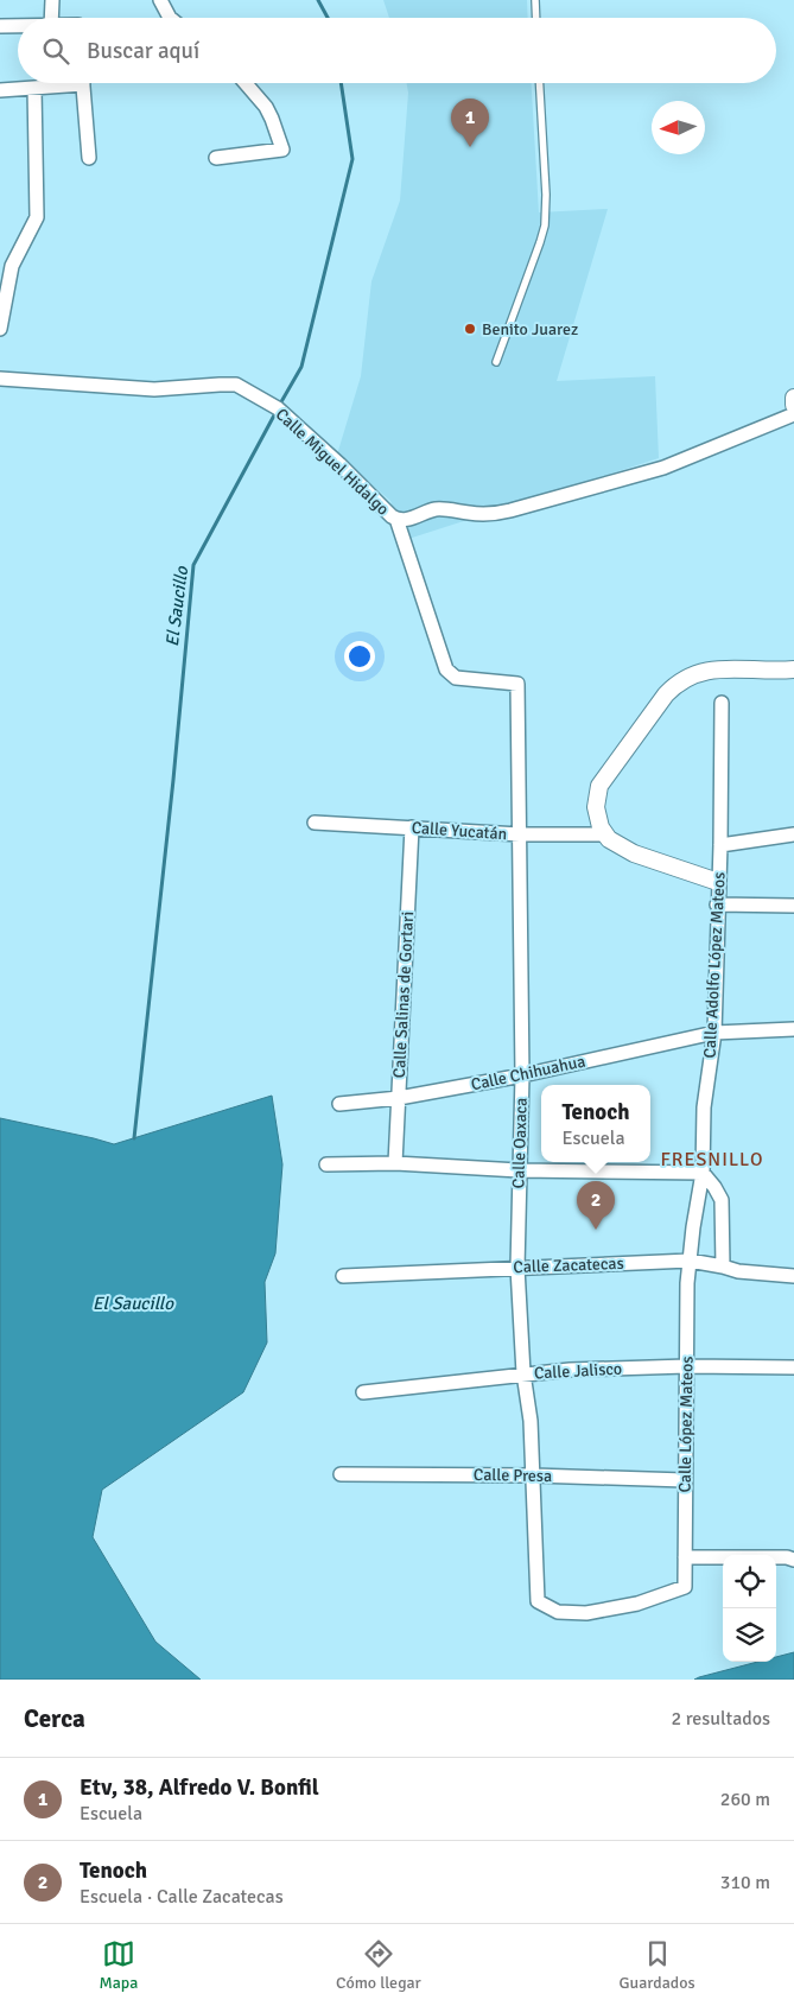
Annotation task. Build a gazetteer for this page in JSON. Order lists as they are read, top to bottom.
{
  "streets": {
    "street": [
      "Calle Miguel Hidalgo",
      "Calle Yucatán",
      "Calle Adolfo López Mateos",
      "Calle Salinas de Gortari",
      "Calle Chihuahua",
      "Calle Oaxaca",
      "Calle Zacatecas",
      "Calle Jalisco",
      "Calle López Mateos",
      "Calle Presa"
    ]
  },
  "crossings": [
    ["Calle Miguel Hidalgo", "Calle Oaxaca"],
    ["Calle Yucatán", "Calle Salinas de Gortari"],
    ["Calle Yucatán", "Calle Oaxaca"],
    ["Calle Adolfo López Mateos", "Calle Chihuahua"],
    ["Calle Adolfo López Mateos", "Calle Zacatecas"],
    ["Calle Adolfo López Mateos", "Calle López Mateos"],
    ["Calle Salinas de Gortari", "Calle Chihuahua"],
    ["Calle Chihuahua", "Calle Oaxaca"],
    ["Calle Oaxaca", "Calle Zacatecas"],
    ["Calle Oaxaca", "Calle Jalisco"],
    ["Calle Oaxaca", "Calle López Mateos"],
    ["Calle Oaxaca", "Calle Presa"],
    ["Calle Zacatecas", "Calle López Mateos"],
    ["Calle Jalisco", "Calle López Mateos"],
    ["Calle López Mateos", "Calle Presa"]
  ],
  "districts": ["FRESNILLO"],
  "water": ["El Saucillo"],
  "places": ["Benito Juarez"],
  "north": "left",
  "page": {
    "search": "Buscar aquí",
    "pins": ["1", "2"],
    "popup": ["Tenoch", "Escuela"],
    "heading": ["Cerca", "2 resultados"],
    "list": [
      {
        "mark": "1",
        "name": "Etv, 38, Alfredo V. Bonfil",
        "note": "Escuela",
        "value": "260 m"
      },
      {
        "mark": "2",
        "name": "Tenoch",
        "note": "Escuela · Calle Zacatecas",
        "value": "310 m"
      }
    ],
    "nav": ["Mapa", "Cómo llegar", "Guardados"]
  }
}
